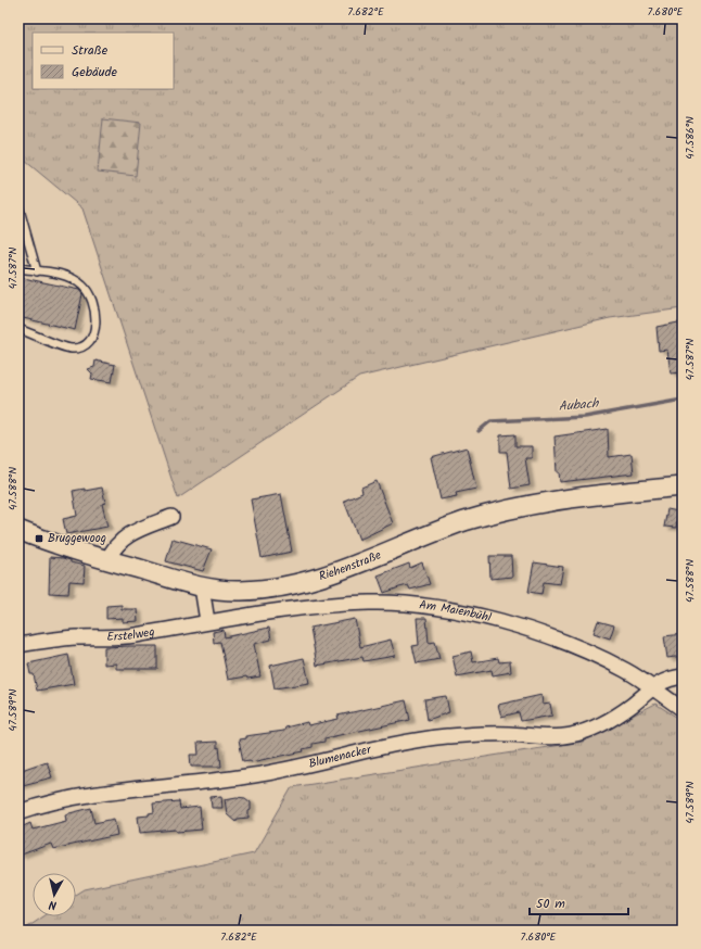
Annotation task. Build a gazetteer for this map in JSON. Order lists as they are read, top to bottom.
{
  "streets": {
    "street": [
      "Riehenstraße",
      "Am Maienbühl",
      "Erstelweg",
      "Blumenacker"
    ]
  },
  "crossings": [
    ["Am Maienbühl", "Erstelweg"],
    ["Am Maienbühl", "Blumenacker"]
  ],
  "water": ["Aubach"],
  "places": {
    "transit": ["Bruggewoog"]
  },
  "legend": ["Straße", "Gebäude"],
  "scale_bar": "50 m",
  "north": "bottom",
  "coordinates": [
    "7.682°E",
    "7.680°E",
    "47.586°N",
    "47.587°N",
    "47.588°N",
    "47.589°N"
  ]
}
